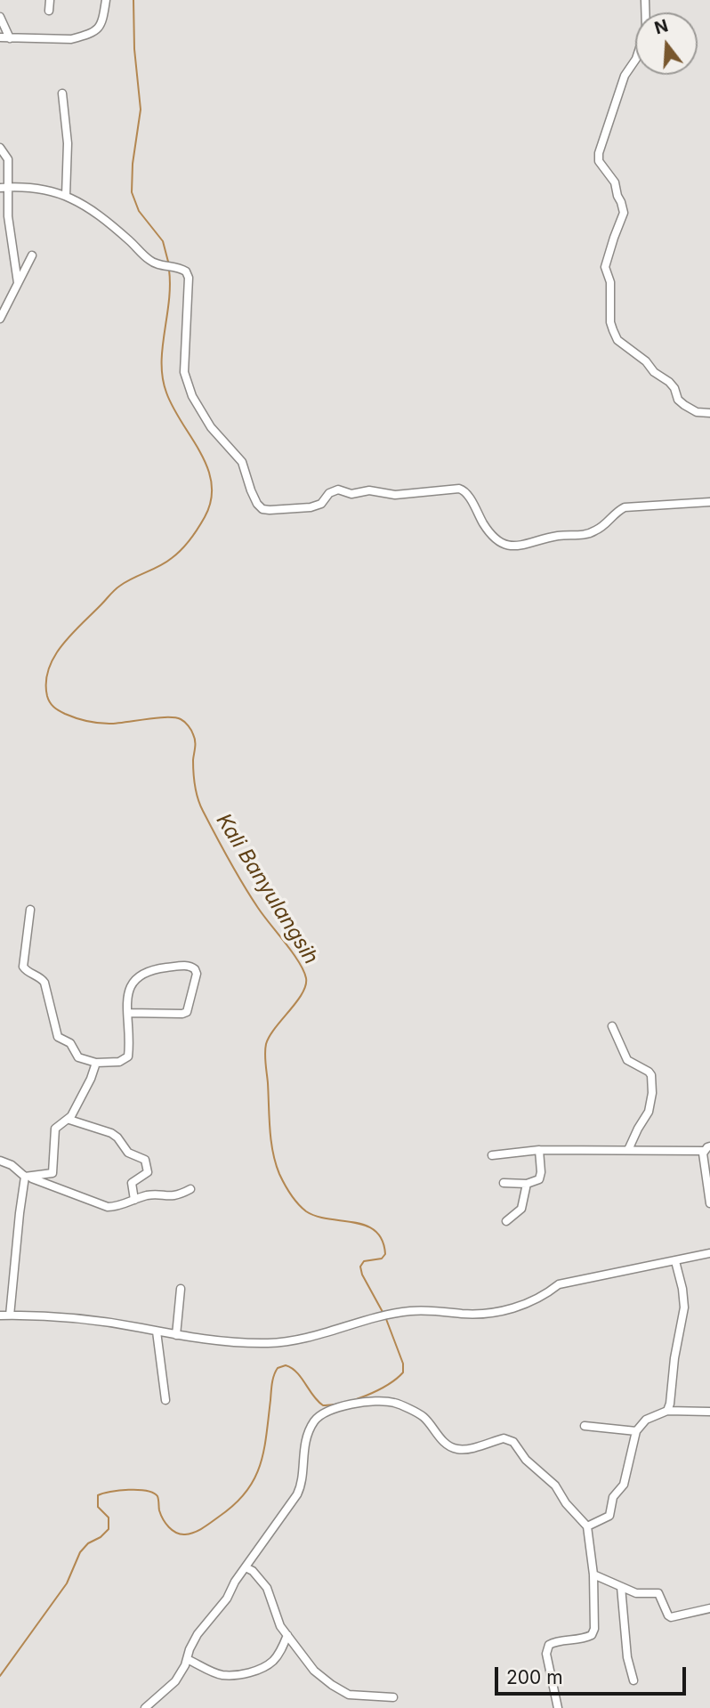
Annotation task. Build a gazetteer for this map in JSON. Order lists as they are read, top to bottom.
{
  "water": ["Kali Banyulangsih"],
  "scale_bar": "200 m",
  "north": "top"
}
